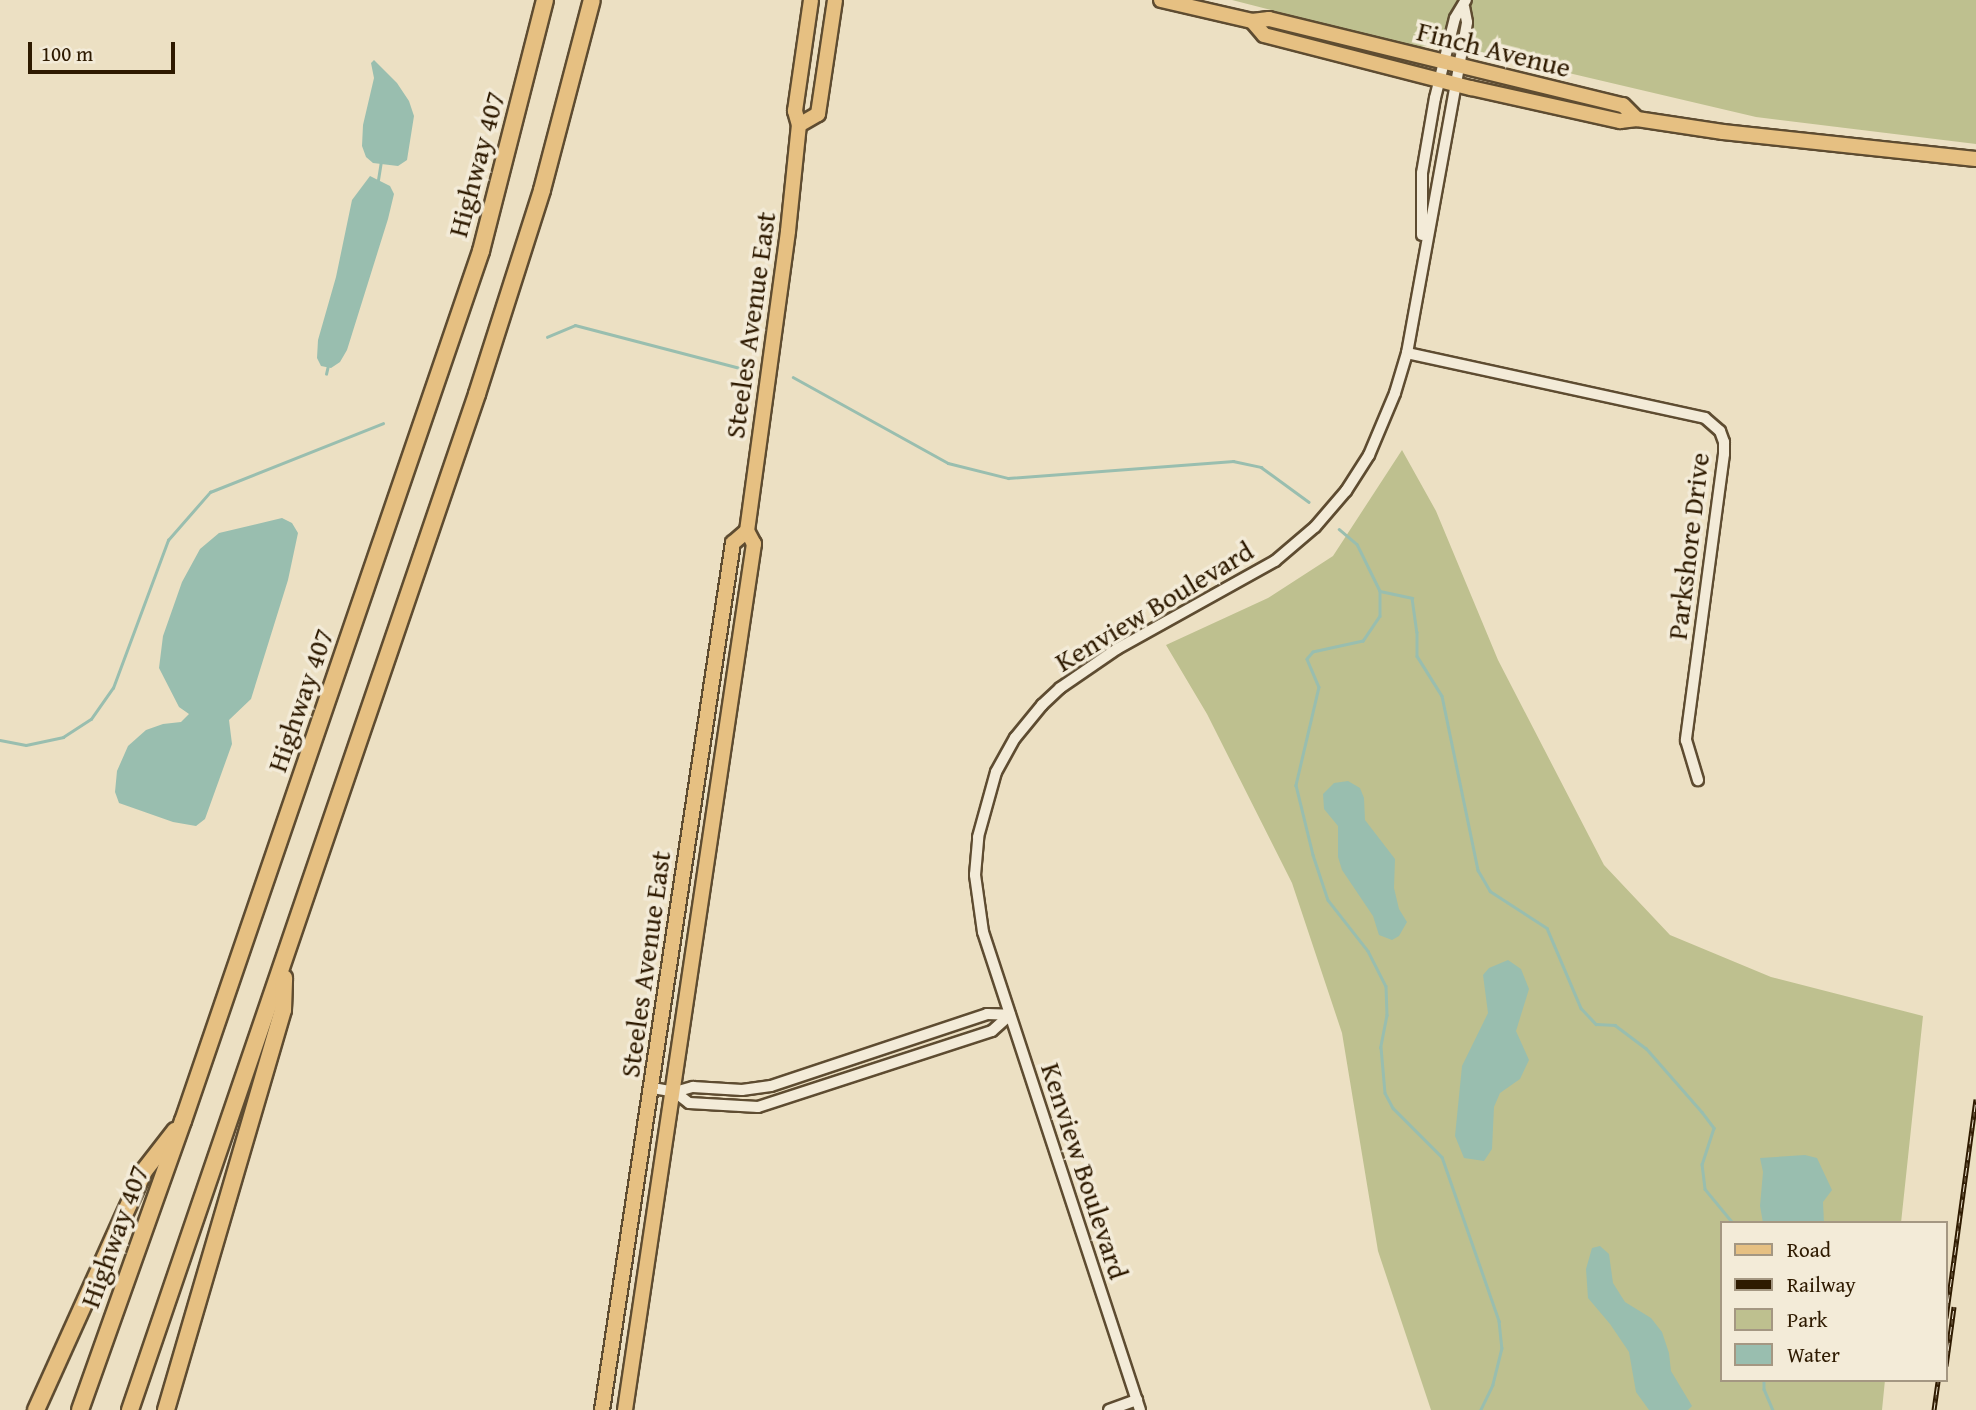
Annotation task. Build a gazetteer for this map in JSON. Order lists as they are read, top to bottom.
{
  "streets": {
    "highway": ["Highway 407"],
    "main road": ["Finch Avenue", "Steeles Avenue East"],
    "street": ["Parkshore Drive", "Kenview Boulevard"]
  },
  "crossings": [
    ["Finch Avenue", "Kenview Boulevard"],
    ["Parkshore Drive", "Kenview Boulevard"]
  ],
  "legend": [
    "Road",
    "Railway",
    "Park",
    "Water"
  ],
  "scale_bar": "100 m"
}
